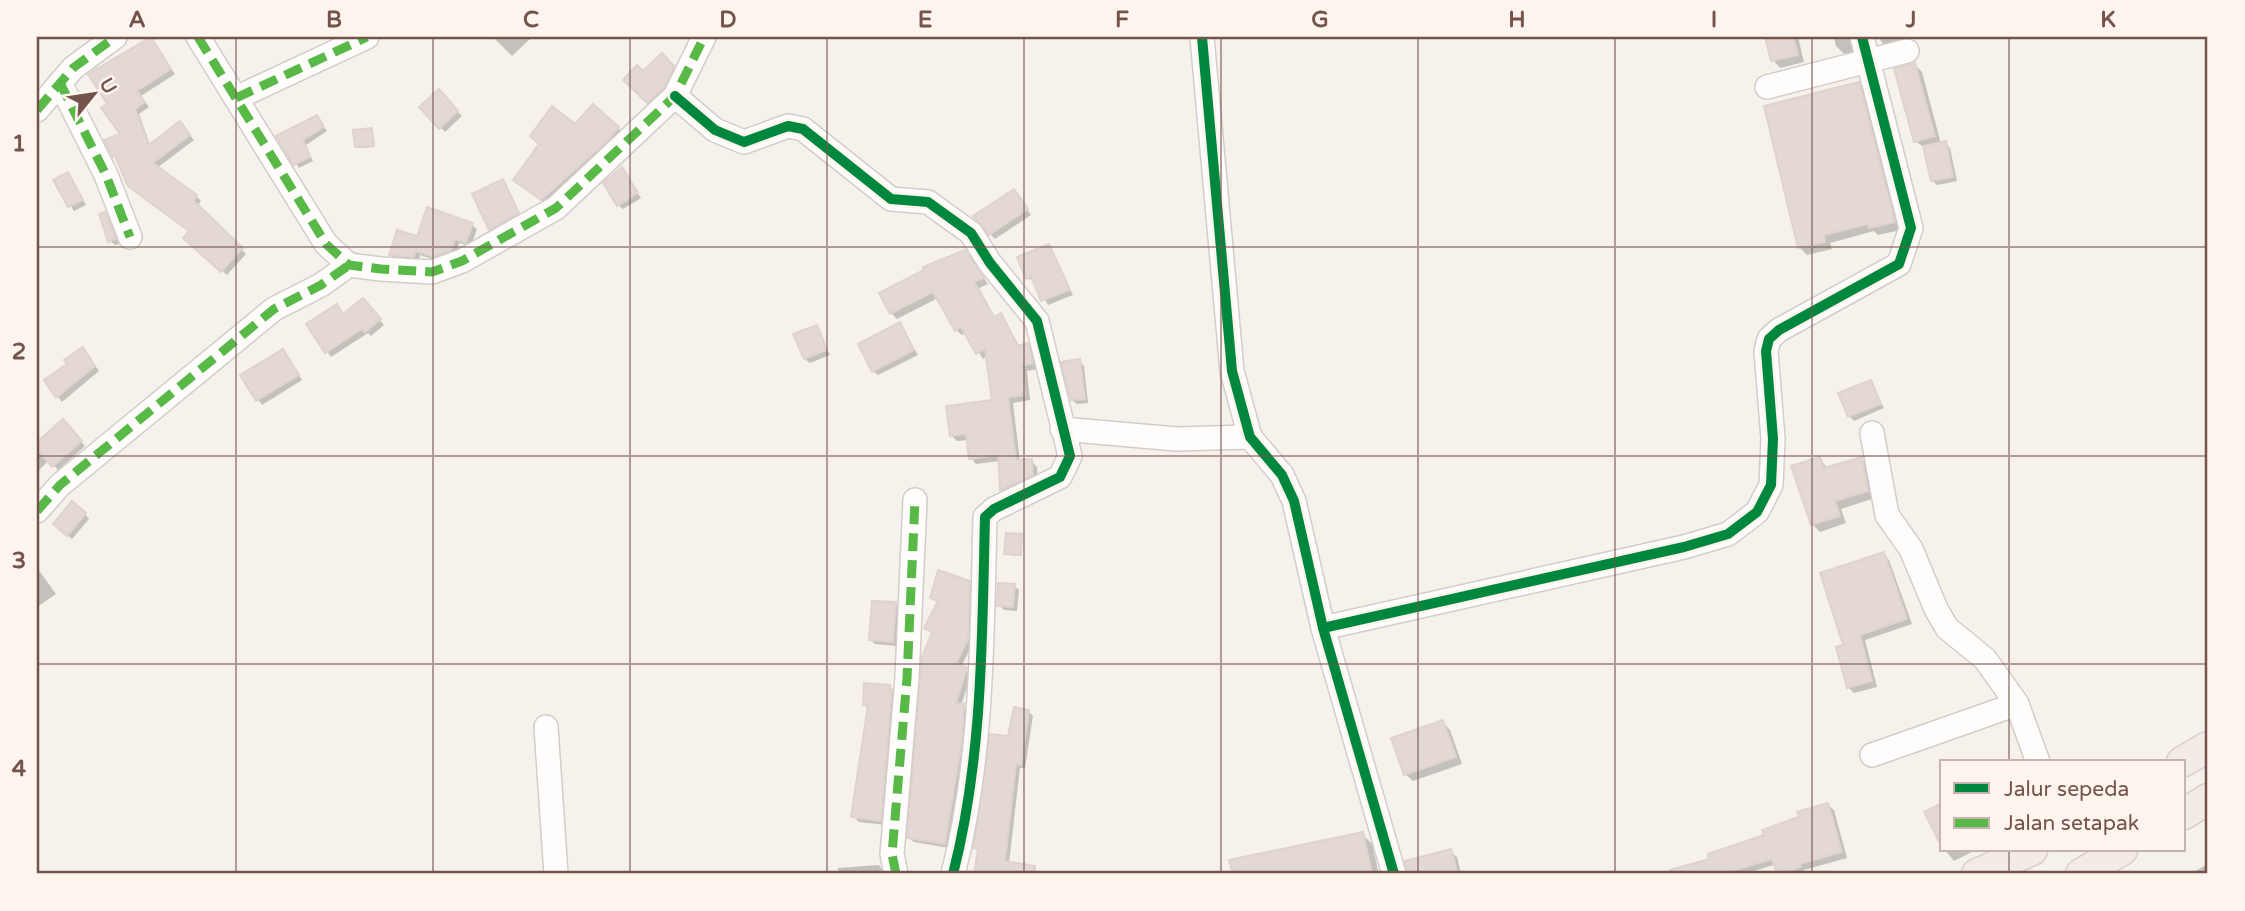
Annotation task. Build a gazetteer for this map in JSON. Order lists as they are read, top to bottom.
{
  "legend": ["Jalur sepeda", "Jalan setapak"],
  "north": "top right",
  "grid": {
    "columns": [
      "A",
      "B",
      "C",
      "D",
      "E",
      "F",
      "G",
      "H",
      "I",
      "J",
      "K"
    ],
    "rows": [
      "1",
      "2",
      "3",
      "4"
    ]
  }
}
